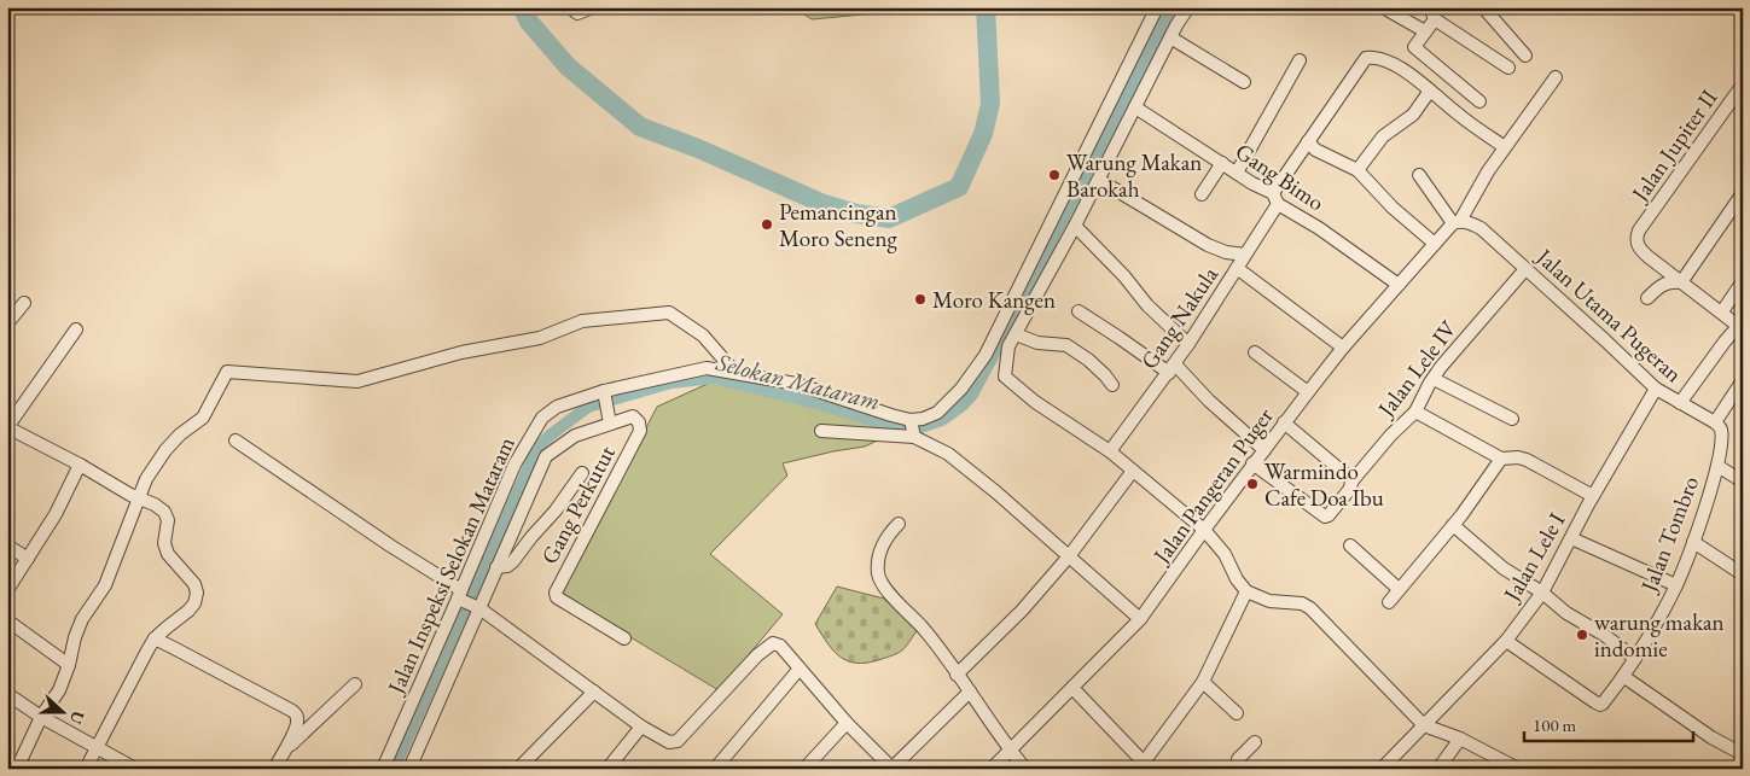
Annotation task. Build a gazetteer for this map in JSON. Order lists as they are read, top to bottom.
{
  "streets": {
    "street": [
      "Jalan Jupiter II",
      "Gang Bimo",
      "Jalan Utama Pugeran",
      "Gang Nakula",
      "Jalan Lele IV",
      "Jalan Pangeran Puger",
      "Gang Perkutut",
      "Jalan Tombro",
      "Jalan Lele I",
      "Jalan Inspeksi Selokan Mataram"
    ]
  },
  "crossings": [
    ["Gang Bimo", "Gang Nakula"],
    ["Gang Bimo", "Jalan Pangeran Puger"],
    ["Jalan Utama Pugeran", "Jalan Lele IV"],
    ["Jalan Utama Pugeran", "Jalan Pangeran Puger"],
    ["Jalan Utama Pugeran", "Jalan Lele I"],
    ["Jalan Lele IV", "Jalan Pangeran Puger"],
    ["Jalan Tombro", "Jalan Lele I"]
  ],
  "water": ["Selokan Mataram"],
  "places": [
    "Warung Makan Barokah",
    "Pemancingan Moro Seneng",
    "Moro Kangen",
    "Warmindo Cafe Doa Ibu",
    "warung makan indomie"
  ],
  "scale_bar": "100 m",
  "north": "right"
}
